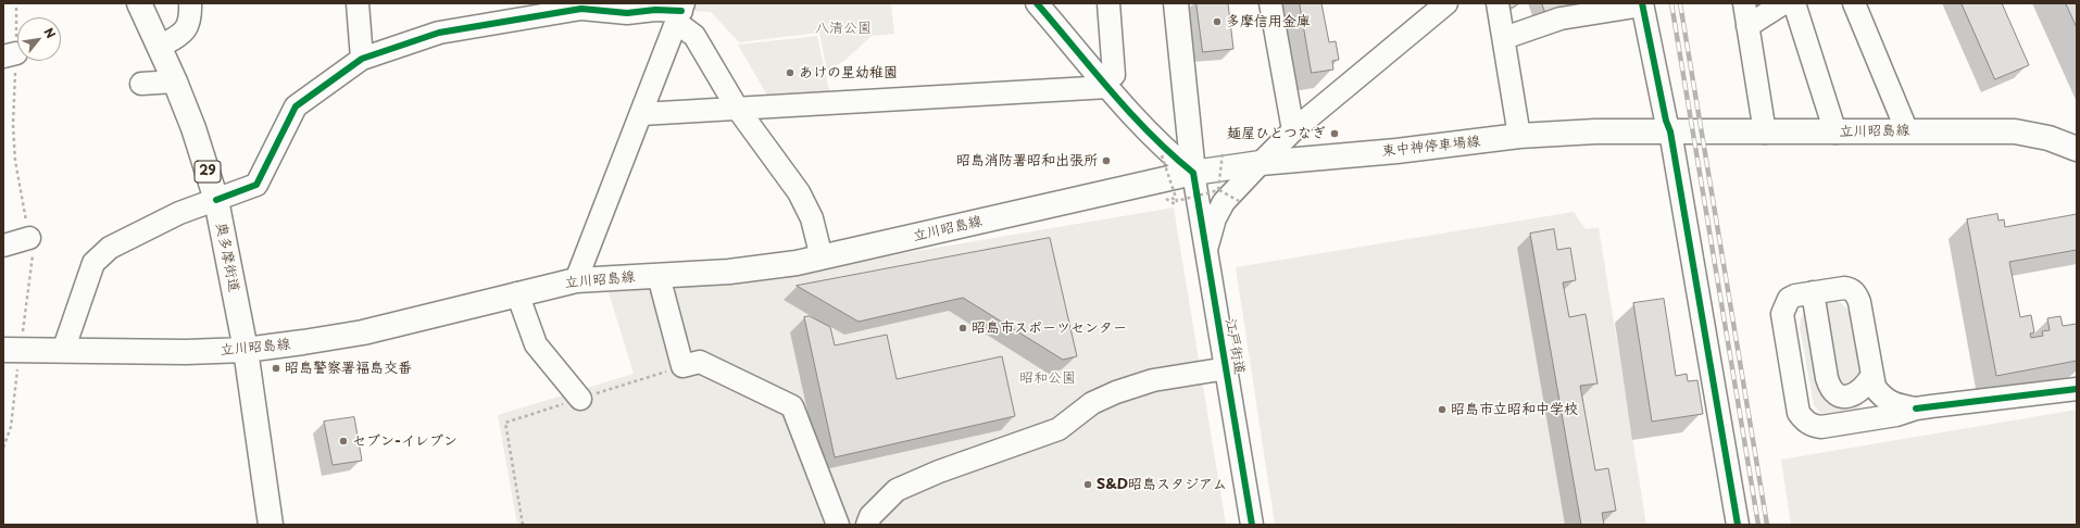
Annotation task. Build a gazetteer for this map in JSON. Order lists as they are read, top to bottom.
{
  "streets": {
    "main road": [
      "立川昭島線",
      "東中神停車場線",
      "29",
      "奥多摩街道",
      "江戸街道"
    ]
  },
  "crossings": [
    ["立川昭島線", "東中神停車場線"],
    ["立川昭島線", "奥多摩街道"],
    ["立川昭島線", "江戸街道"],
    ["東中神停車場線", "江戸街道"]
  ],
  "parks": ["八清公園", "昭和公園"],
  "places": [
    "多摩信用金庫",
    "あけの星幼稚園",
    "麺屋ひとつなぎ",
    "昭島消防署昭和出張所",
    "昭島市スポーツセンター",
    "昭島警察署福島交番",
    "昭島市立昭和中学校",
    "セブン-イレブン",
    "S&D昭島スタジアム"
  ],
  "north": "top right"
}
